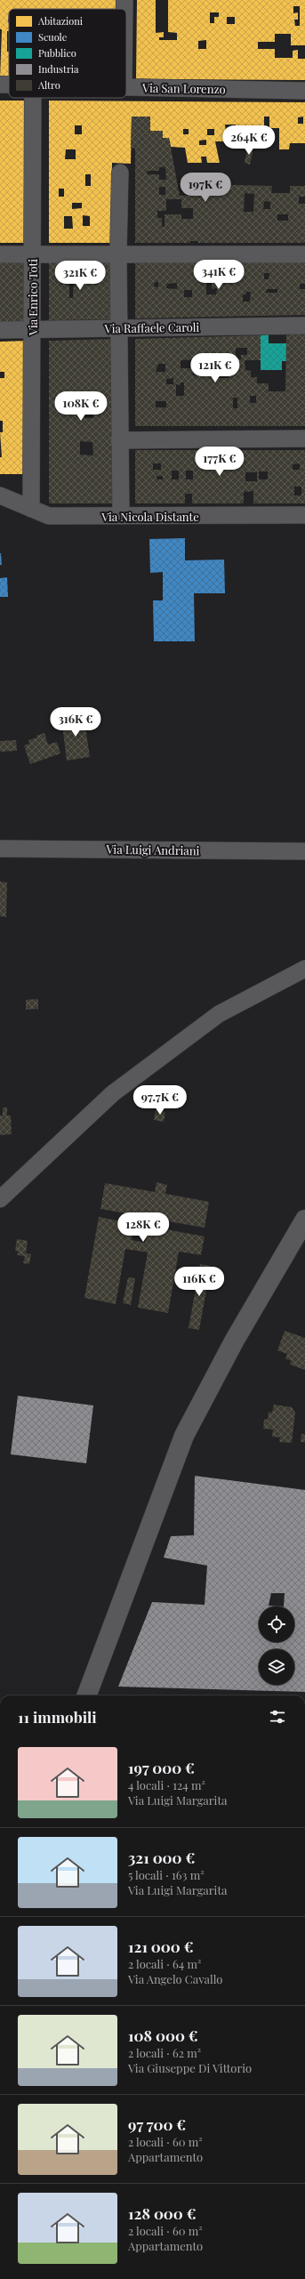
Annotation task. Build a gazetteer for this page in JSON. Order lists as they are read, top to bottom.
{
  "streets": {
    "street": [
      "Via San Lorenzo",
      "Via Enrico Toti",
      "Via Raffaele Caroli",
      "Via Nicola Distante",
      "Via Luigi Andriani"
    ]
  },
  "crossings": [
    ["Via Enrico Toti", "Via Raffaele Caroli"],
    ["Via Enrico Toti", "Via Nicola Distante"]
  ],
  "legend": [
    "Abitazioni",
    "Scuole",
    "Pubblico",
    "Industria",
    "Altro"
  ],
  "page": {
    "price": [
      "264K €",
      "197K €",
      "341K €",
      "321K €",
      "121K €",
      "108K €",
      "177K €",
      "316K €",
      "97.7K €",
      "128K €",
      "116K €"
    ],
    "heading": "11 immobili",
    "list": [
      {
        "name": "197 000 €",
        "note": "4 locali · 124 m² · Via Luigi Margarita"
      },
      {
        "name": "321 000 €",
        "note": "5 locali · 163 m² · Via Luigi Margarita"
      },
      {
        "name": "121 000 €",
        "note": "2 locali · 64 m² · Via Angelo Cavallo"
      },
      {
        "name": "108 000 €",
        "note": "2 locali · 62 m² · Via Giuseppe Di Vittorio"
      },
      {
        "name": "97 700 €",
        "note": "2 locali · 60 m² · Appartamento"
      },
      {
        "name": "128 000 €",
        "note": "2 locali · 60 m² · Appartamento"
      }
    ]
  }
}
